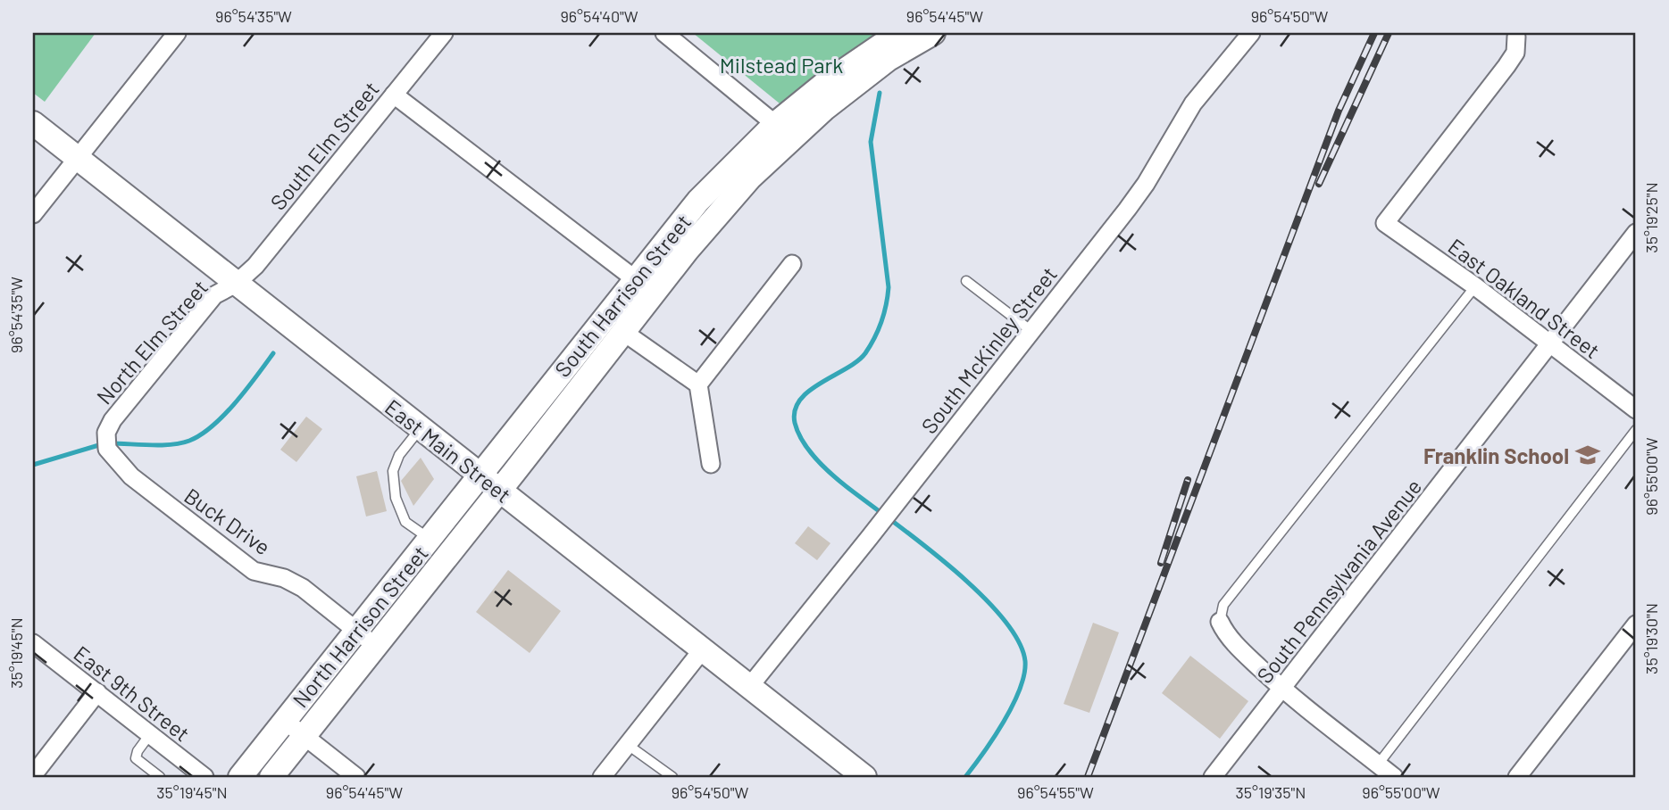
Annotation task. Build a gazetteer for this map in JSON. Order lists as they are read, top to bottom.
{
  "streets": {
    "main road": ["South Harrison Street", "East Main Street", "North Harrison Street"],
    "street": [
      "South Elm Street",
      "East Oakland Street",
      "North Elm Street",
      "South McKinley Street",
      "Buck Drive",
      "South Pennsylvania Avenue",
      "East 9th Street"
    ]
  },
  "crossings": [
    ["South Elm Street", "North Elm Street"],
    ["South Elm Street", "East Main Street"],
    ["South Harrison Street", "East Main Street"],
    ["South Harrison Street", "North Harrison Street"],
    ["East Oakland Street", "South Pennsylvania Avenue"],
    ["North Elm Street", "East Main Street"],
    ["North Elm Street", "Buck Drive"],
    ["South McKinley Street", "East Main Street"],
    ["East Main Street", "North Harrison Street"],
    ["Buck Drive", "North Harrison Street"]
  ],
  "parks": ["Milstead Park"],
  "places": {
    "school or university": ["Franklin School"]
  },
  "coordinates": [
    "96°54'35\"W",
    "96°54'40\"W",
    "96°54'45\"W",
    "96°54'50\"W",
    "35°19'25\"N",
    "96°55'00\"W",
    "35°19'30\"N",
    "35°19'45\"N",
    "96°54'55\"W",
    "35°19'35\"N"
  ]
}
